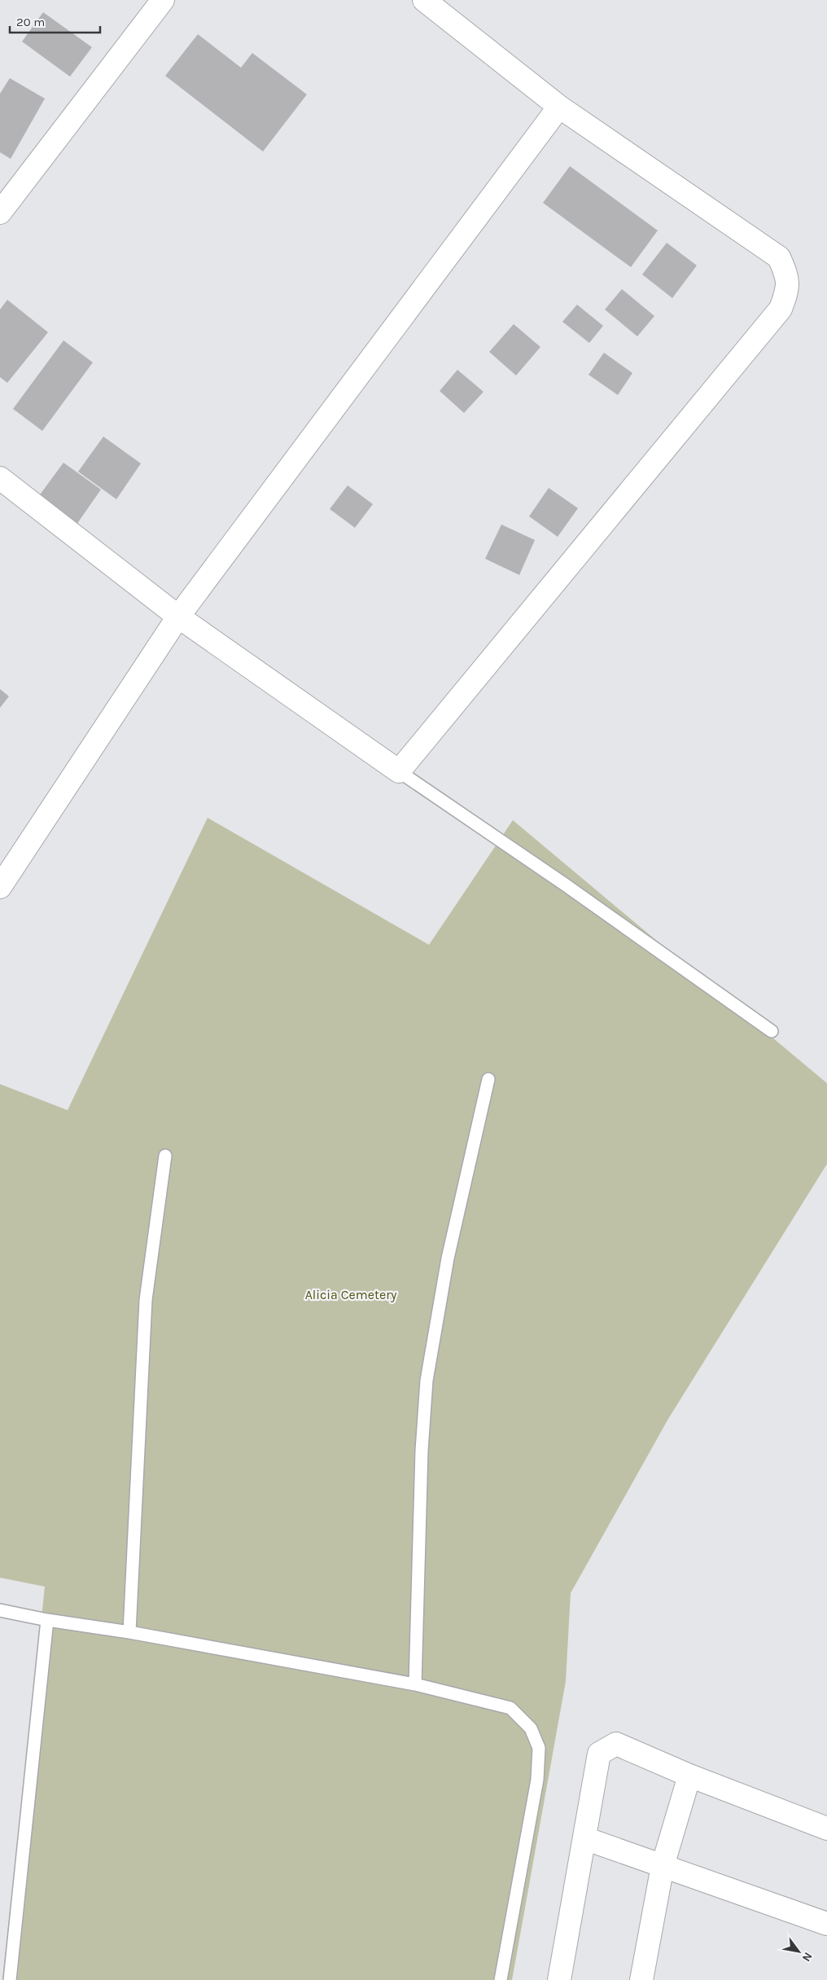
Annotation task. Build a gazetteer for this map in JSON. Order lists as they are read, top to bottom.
{
  "parks": ["Alicia Cemetery"],
  "scale_bar": "20 m",
  "north": "bottom right"
}
